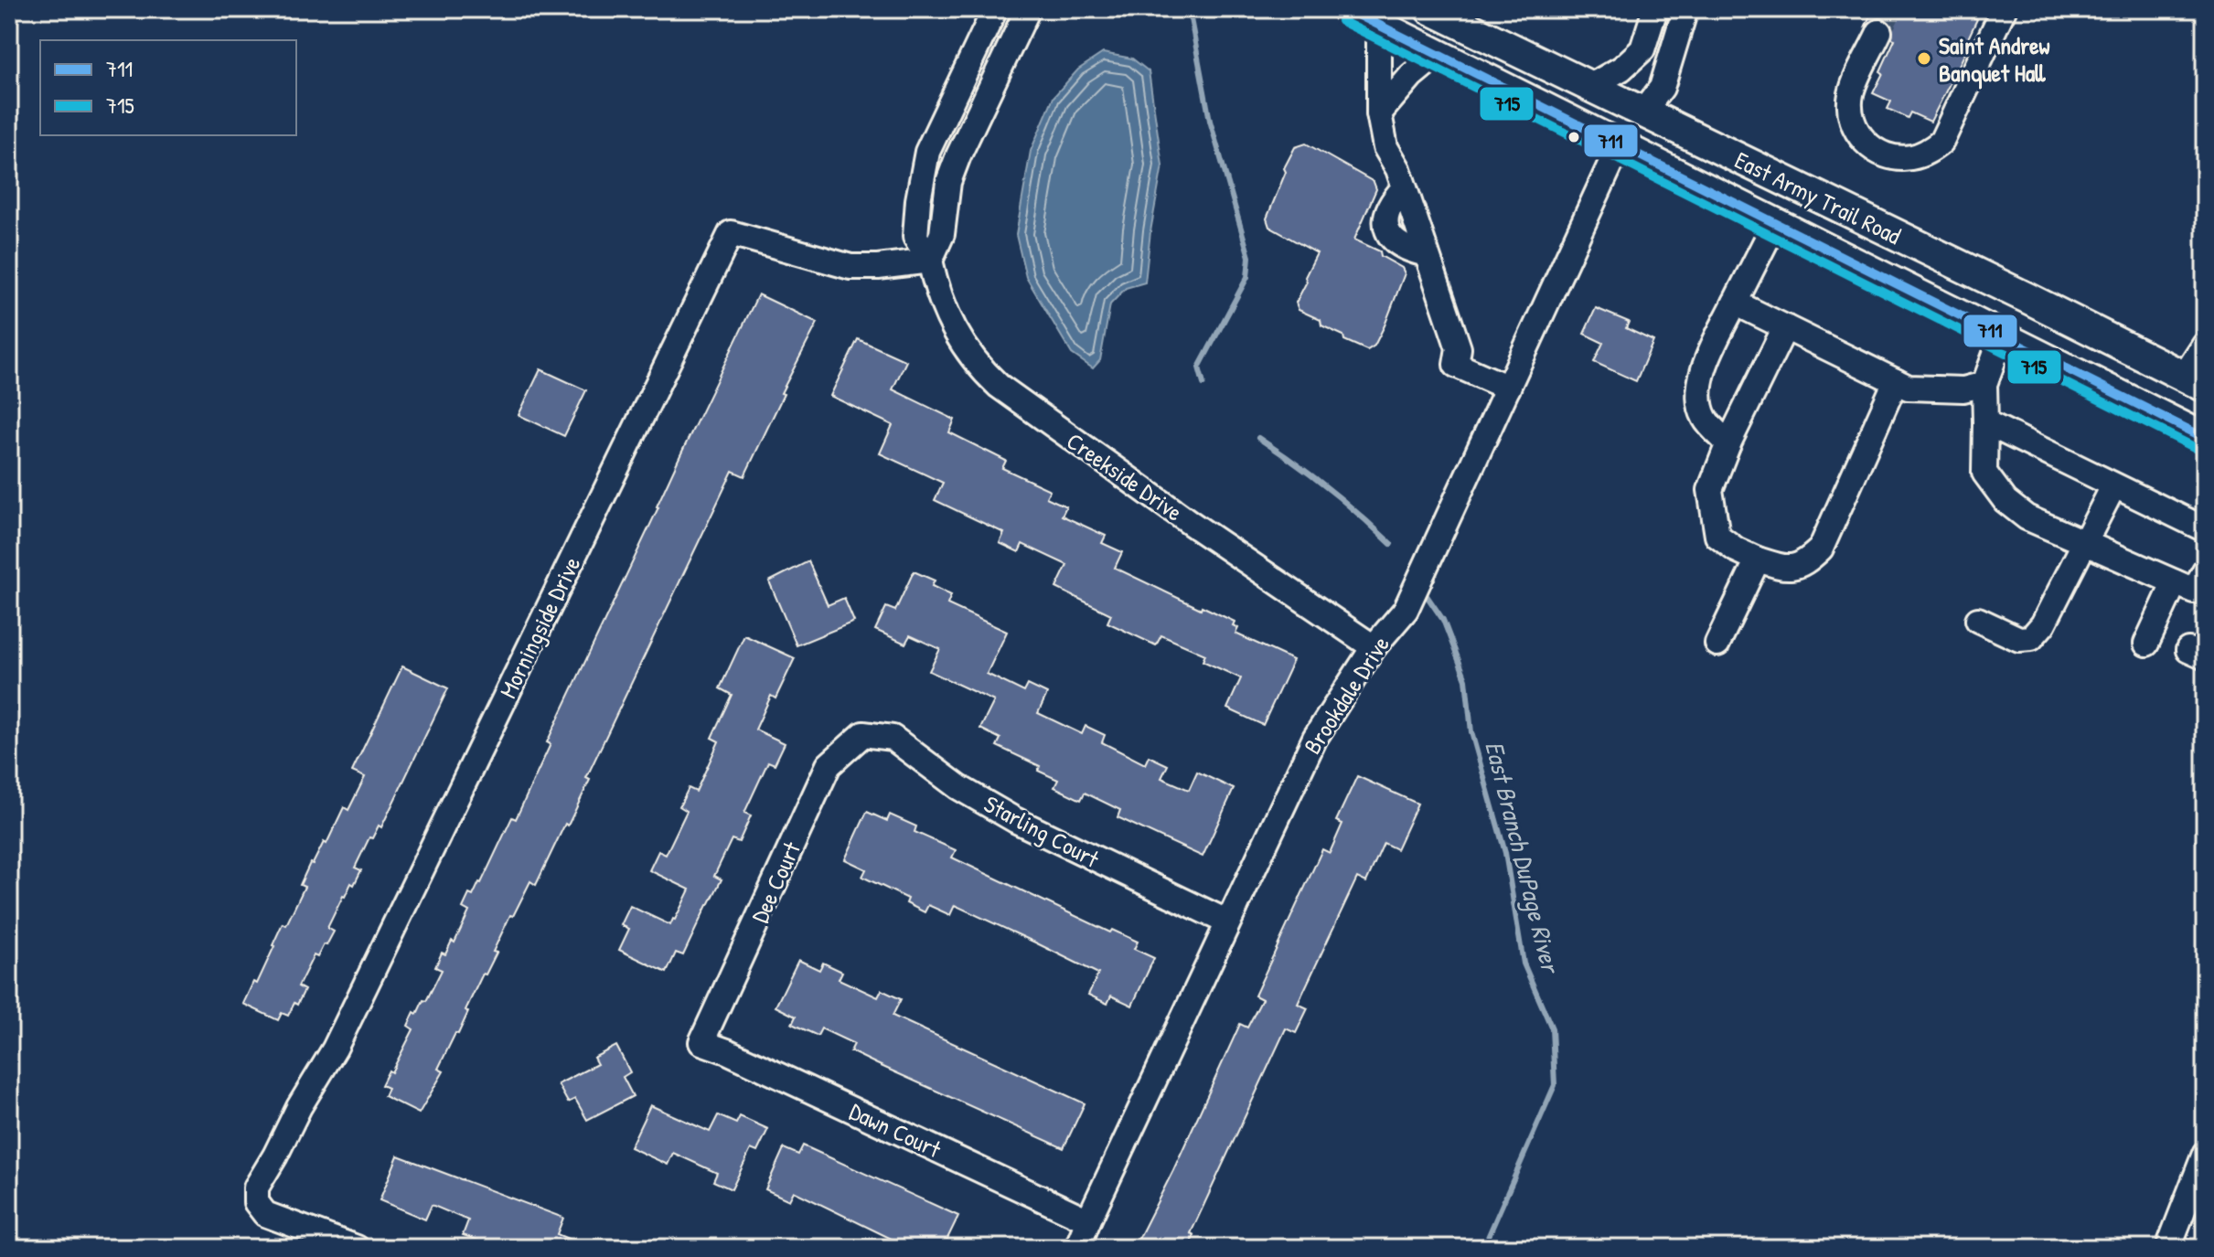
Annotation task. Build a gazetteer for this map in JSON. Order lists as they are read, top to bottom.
{
  "streets": {
    "main road": ["East Army Trail Road"],
    "street": [
      "Creekside Drive",
      "Morningside Drive",
      "Brookdale Drive",
      "Starling Court",
      "Dee Court",
      "Dawn Court"
    ]
  },
  "crossings": [
    ["East Army Trail Road", "Brookdale Drive"],
    ["Creekside Drive", "Morningside Drive"],
    ["Creekside Drive", "Brookdale Drive"],
    ["Brookdale Drive", "Starling Court"],
    ["Brookdale Drive", "Dawn Court"],
    ["Starling Court", "Dee Court"],
    ["Dee Court", "Dawn Court"]
  ],
  "water": ["East Branch DuPage River"],
  "places": ["Saint Andrew Banquet Hall"],
  "lines": ["transit line 711", "transit line 715"],
  "legend": ["711", "715"]
}
